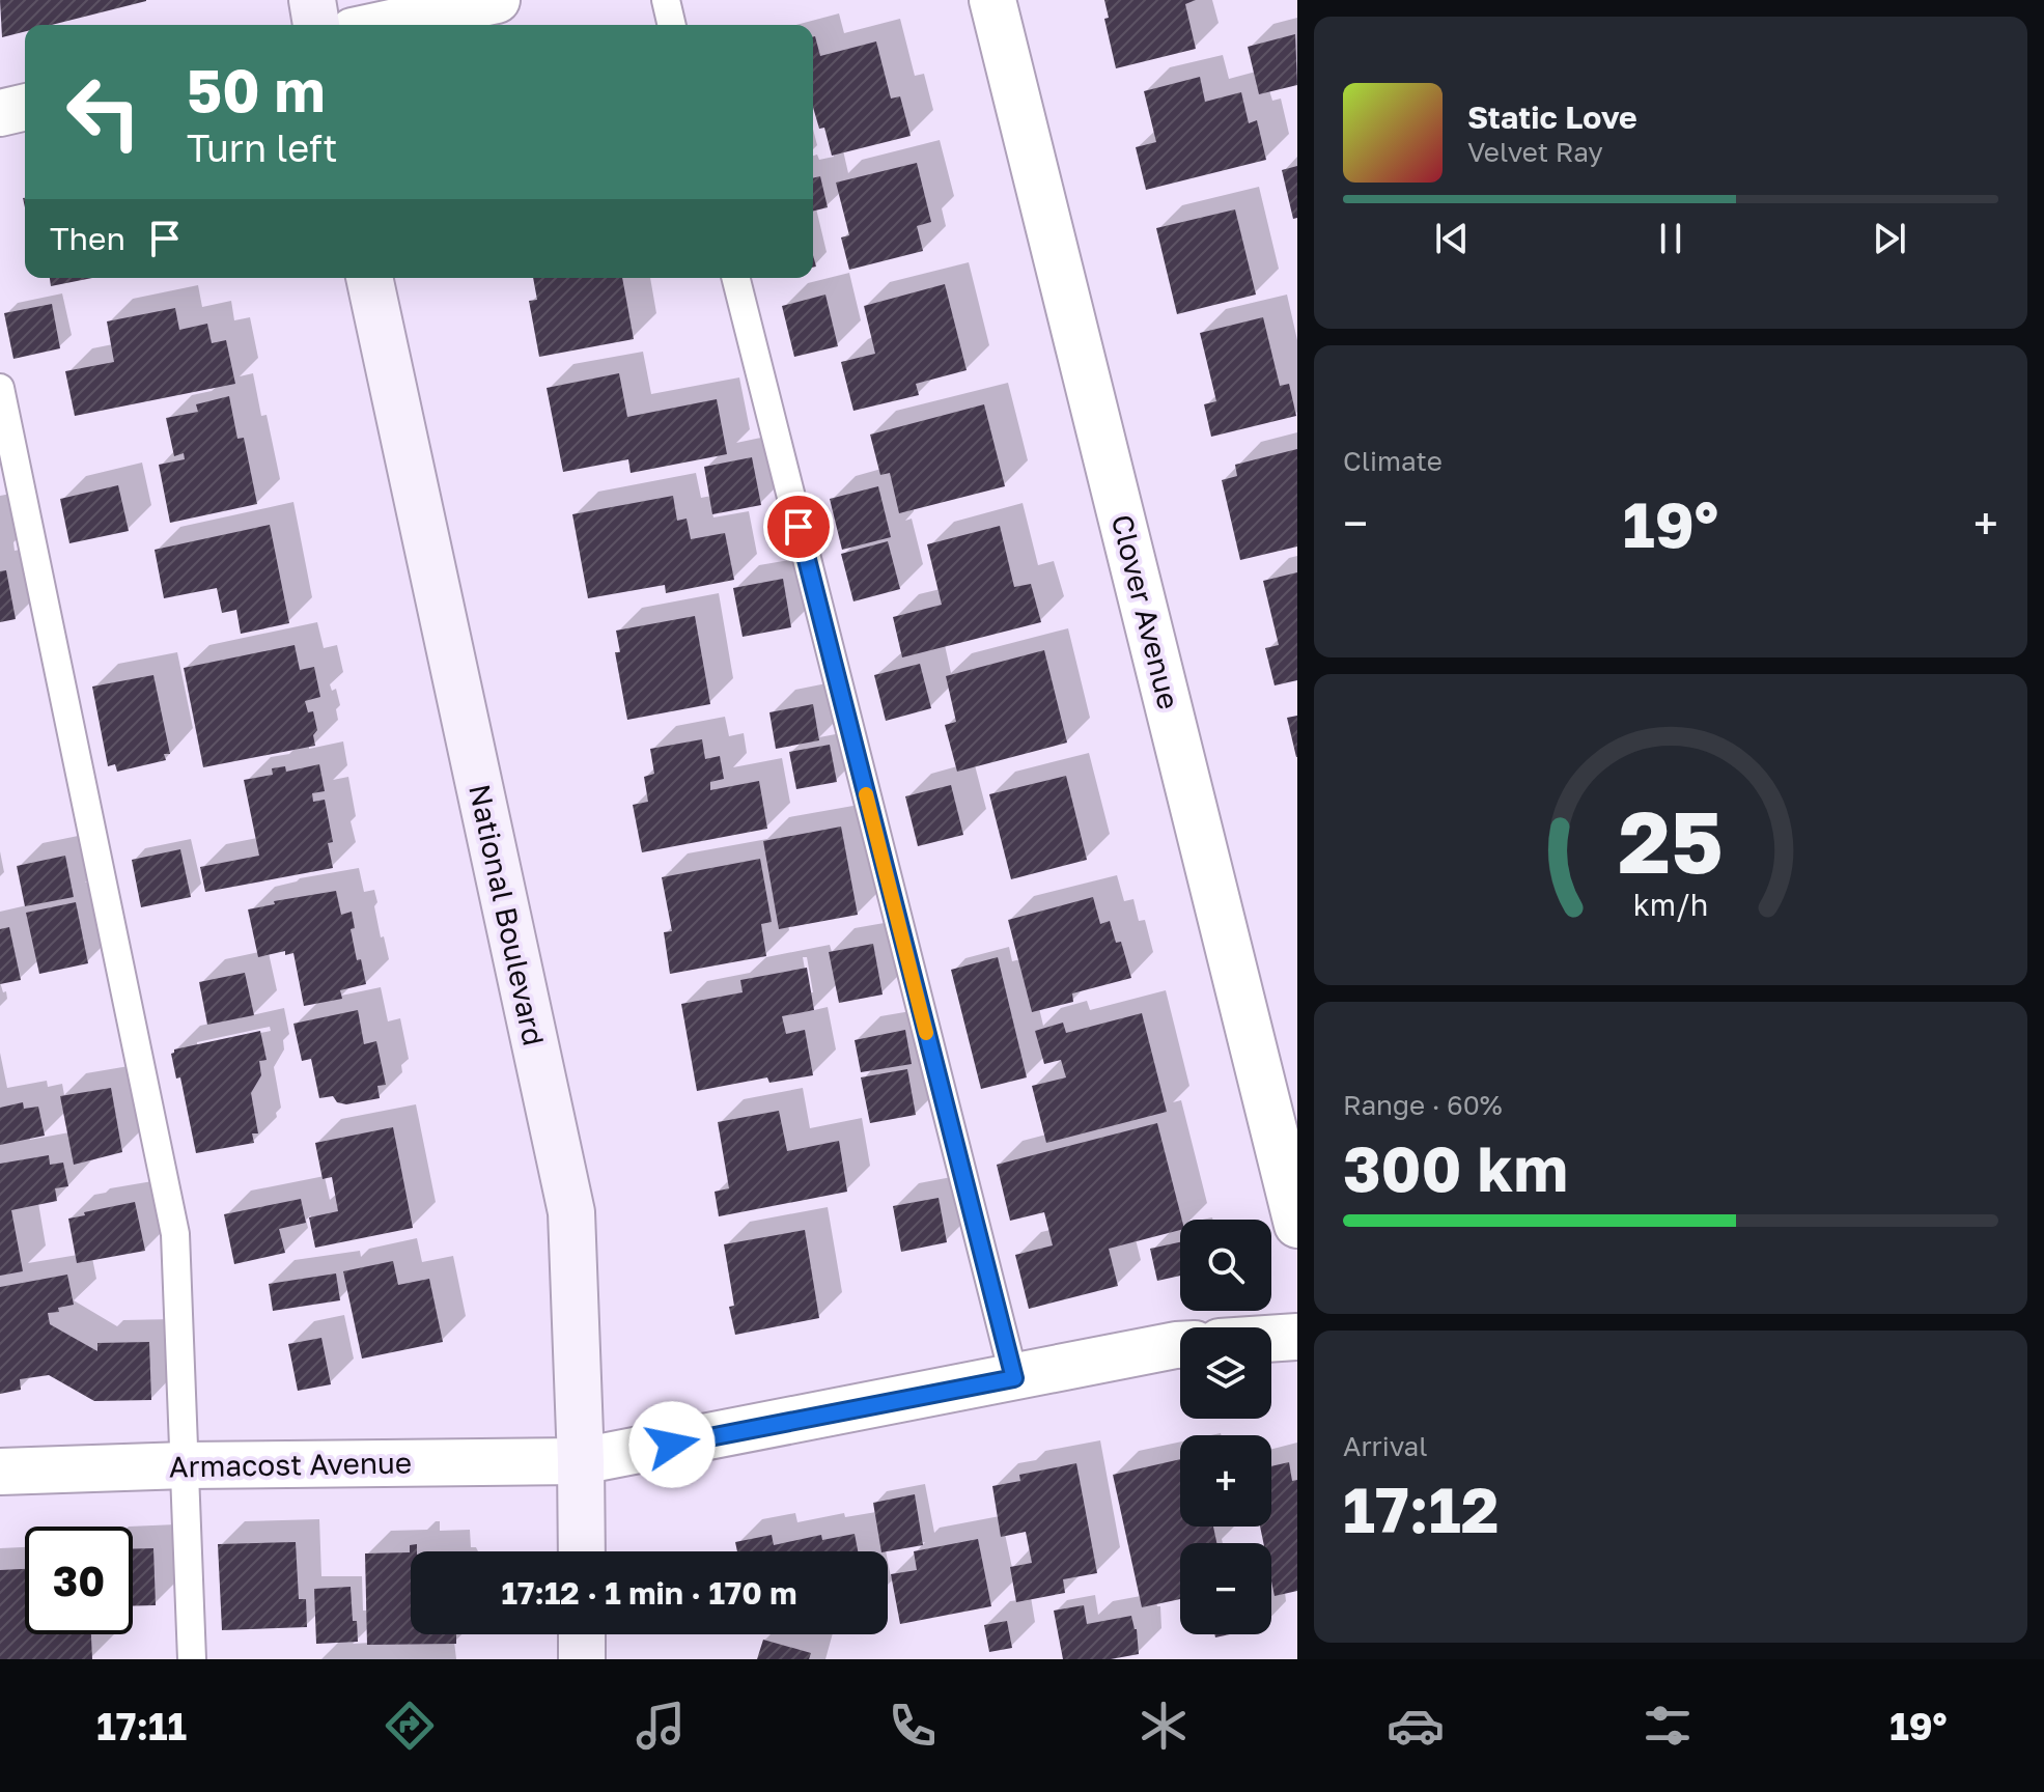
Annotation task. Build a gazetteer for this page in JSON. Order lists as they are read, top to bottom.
{
  "streets": {
    "main road": ["National Boulevard"],
    "street": ["Clover Avenue", "Armacost Avenue"]
  },
  "crossings": [
    ["National Boulevard", "Armacost Avenue"]
  ],
  "page": {
    "turn": ["50 m", "Turn left"],
    "song": ["Static Love", "Velvet Ray"],
    "then": "Then",
    "tile": [
      "Climate",
      ["Range · 60%", "300 km"],
      ["Arrival", "17:12"]
    ],
    "heat": ["−", "19°", "+"],
    "map_buttons": ["+", "−"],
    "limit": "30",
    "trip": "17:12 · 1 min · 170 m",
    "tabs": ["17:11", "19°"],
    "gauge": ["25", "km/h"]
  }
}
